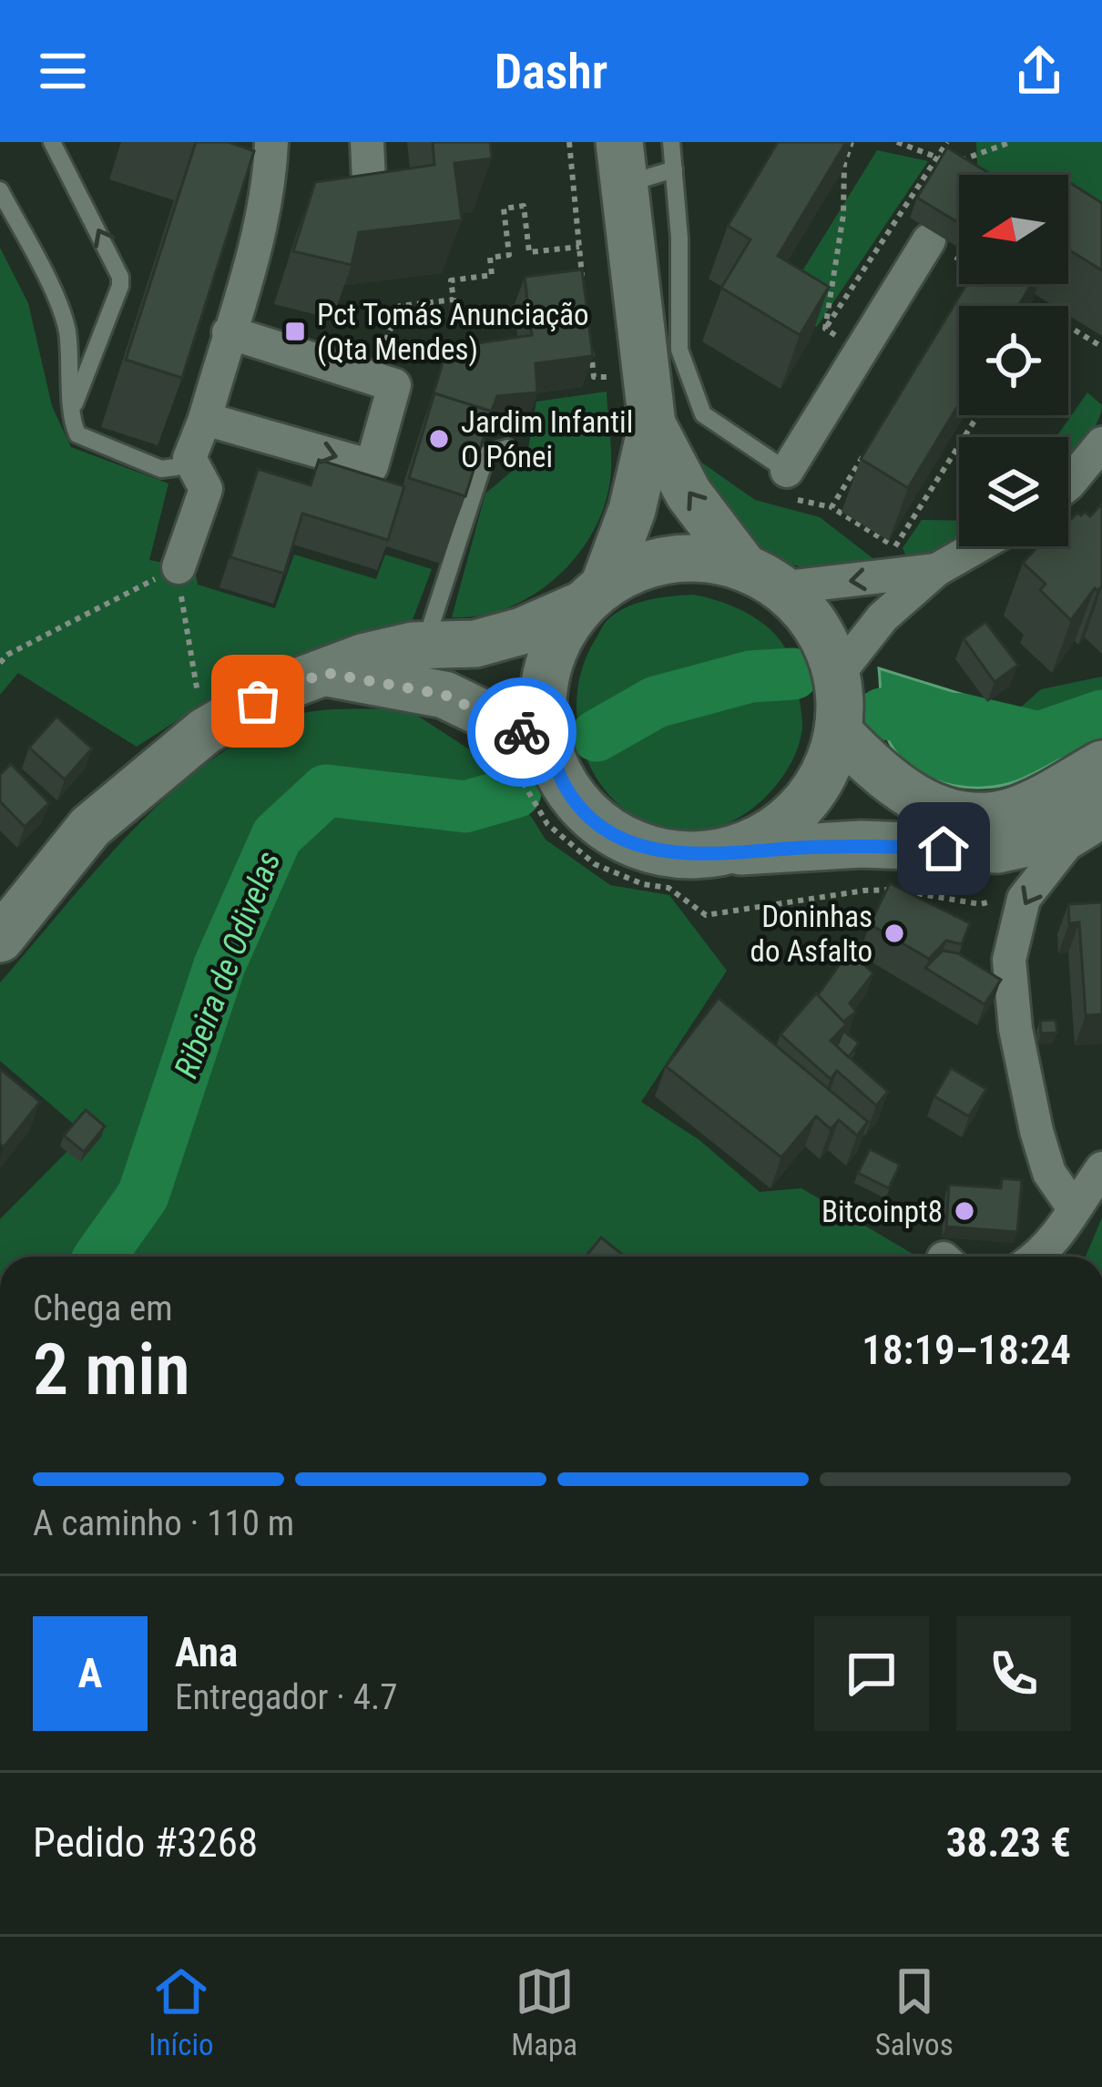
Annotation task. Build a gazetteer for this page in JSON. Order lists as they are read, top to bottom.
{
  "water": ["Ribeira de Odivelas"],
  "places": {
    "transit": ["Pct Tomás Anunciação (Qta Mendes)"],
    "other": ["Jardim Infantil O Pónei", "Doninhas do Asfalto", "Bitcoinpt8"]
  },
  "north": "left",
  "page": {
    "header": "Dashr",
    "heading": ["2 min", "Chega em", "18:19–18:24"],
    "panel": [
      "Ana",
      "Entregador · 4.7",
      "Pedido #3268",
      "38.23 €"
    ],
    "bar": "A caminho · 110 m",
    "round": "A",
    "tabs": ["Início", "Mapa", "Salvos"]
  }
}
